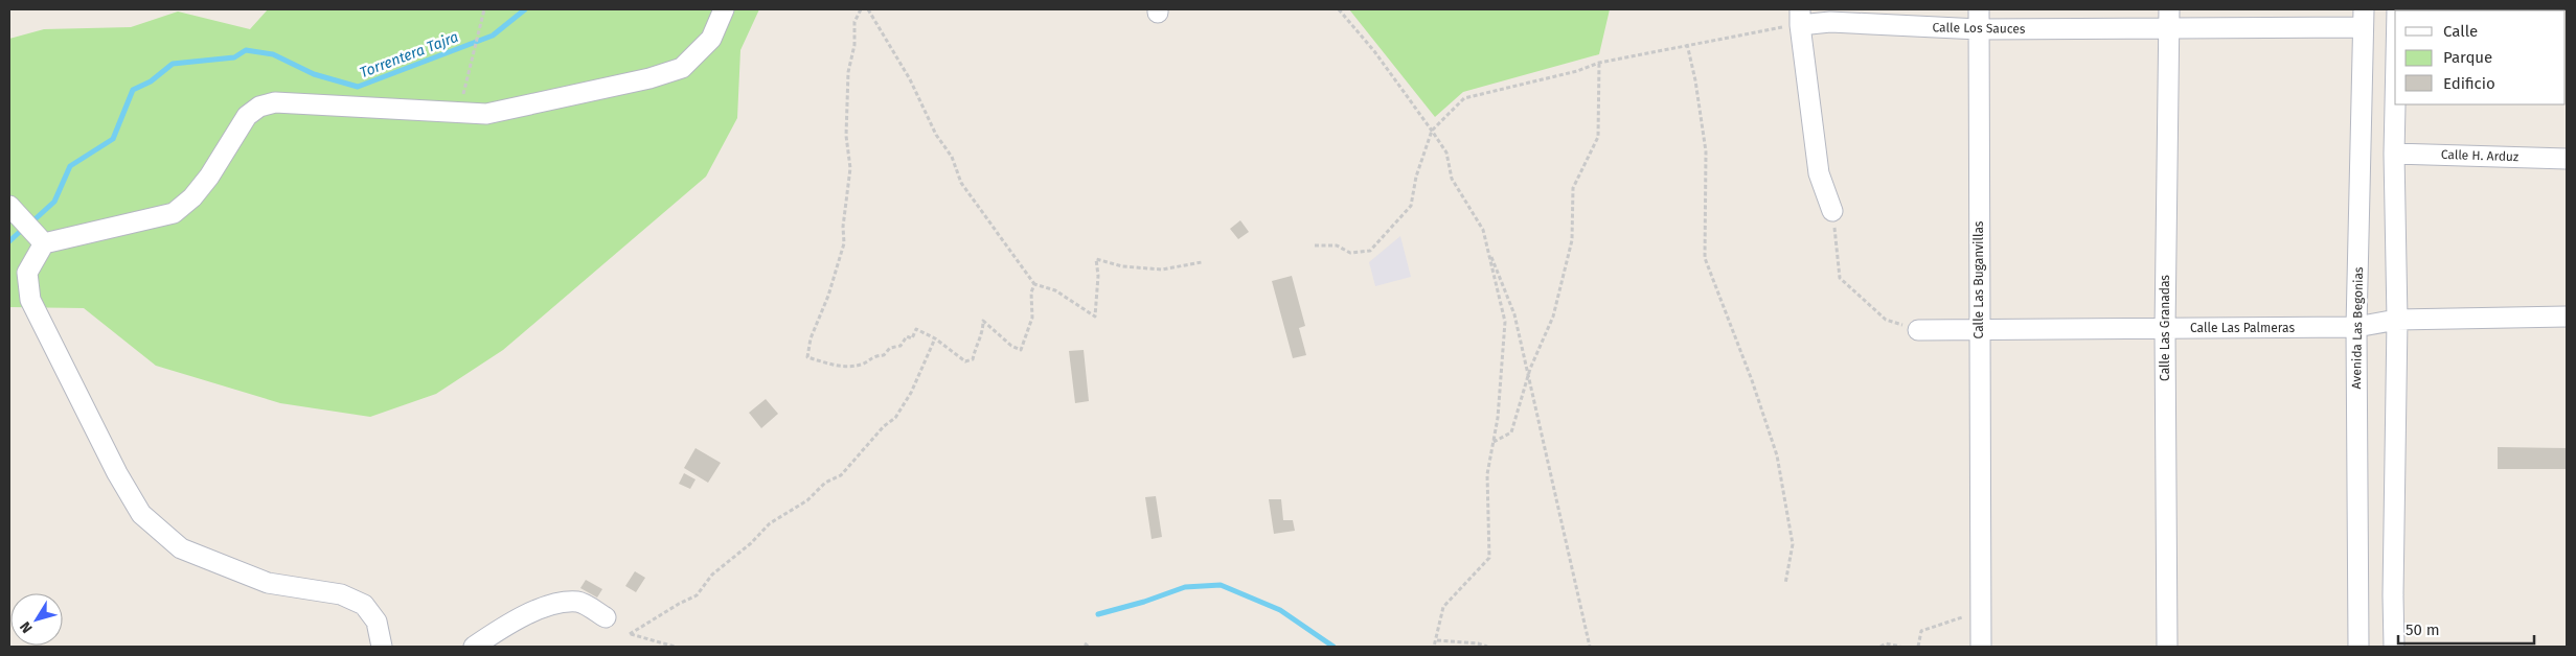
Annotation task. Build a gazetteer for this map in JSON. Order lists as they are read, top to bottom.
{
  "streets": {
    "street": [
      "Calle Los Sauces",
      "Calle H. Arduz",
      "Calle Las Buganvillas",
      "Calle Las Granadas",
      "Calle Las Palmeras",
      "Avenida Las Begonias"
    ]
  },
  "crossings": [
    ["Calle Los Sauces", "Calle Las Buganvillas"],
    ["Calle Los Sauces", "Calle Las Granadas"],
    ["Calle Los Sauces", "Avenida Las Begonias"],
    ["Calle Las Buganvillas", "Calle Las Palmeras"],
    ["Calle Las Granadas", "Calle Las Palmeras"],
    ["Calle Las Palmeras", "Avenida Las Begonias"]
  ],
  "water": ["Torrentera Tajra"],
  "legend": ["Calle", "Parque", "Edificio"],
  "scale_bar": "50 m",
  "north": "bottom left"
}
